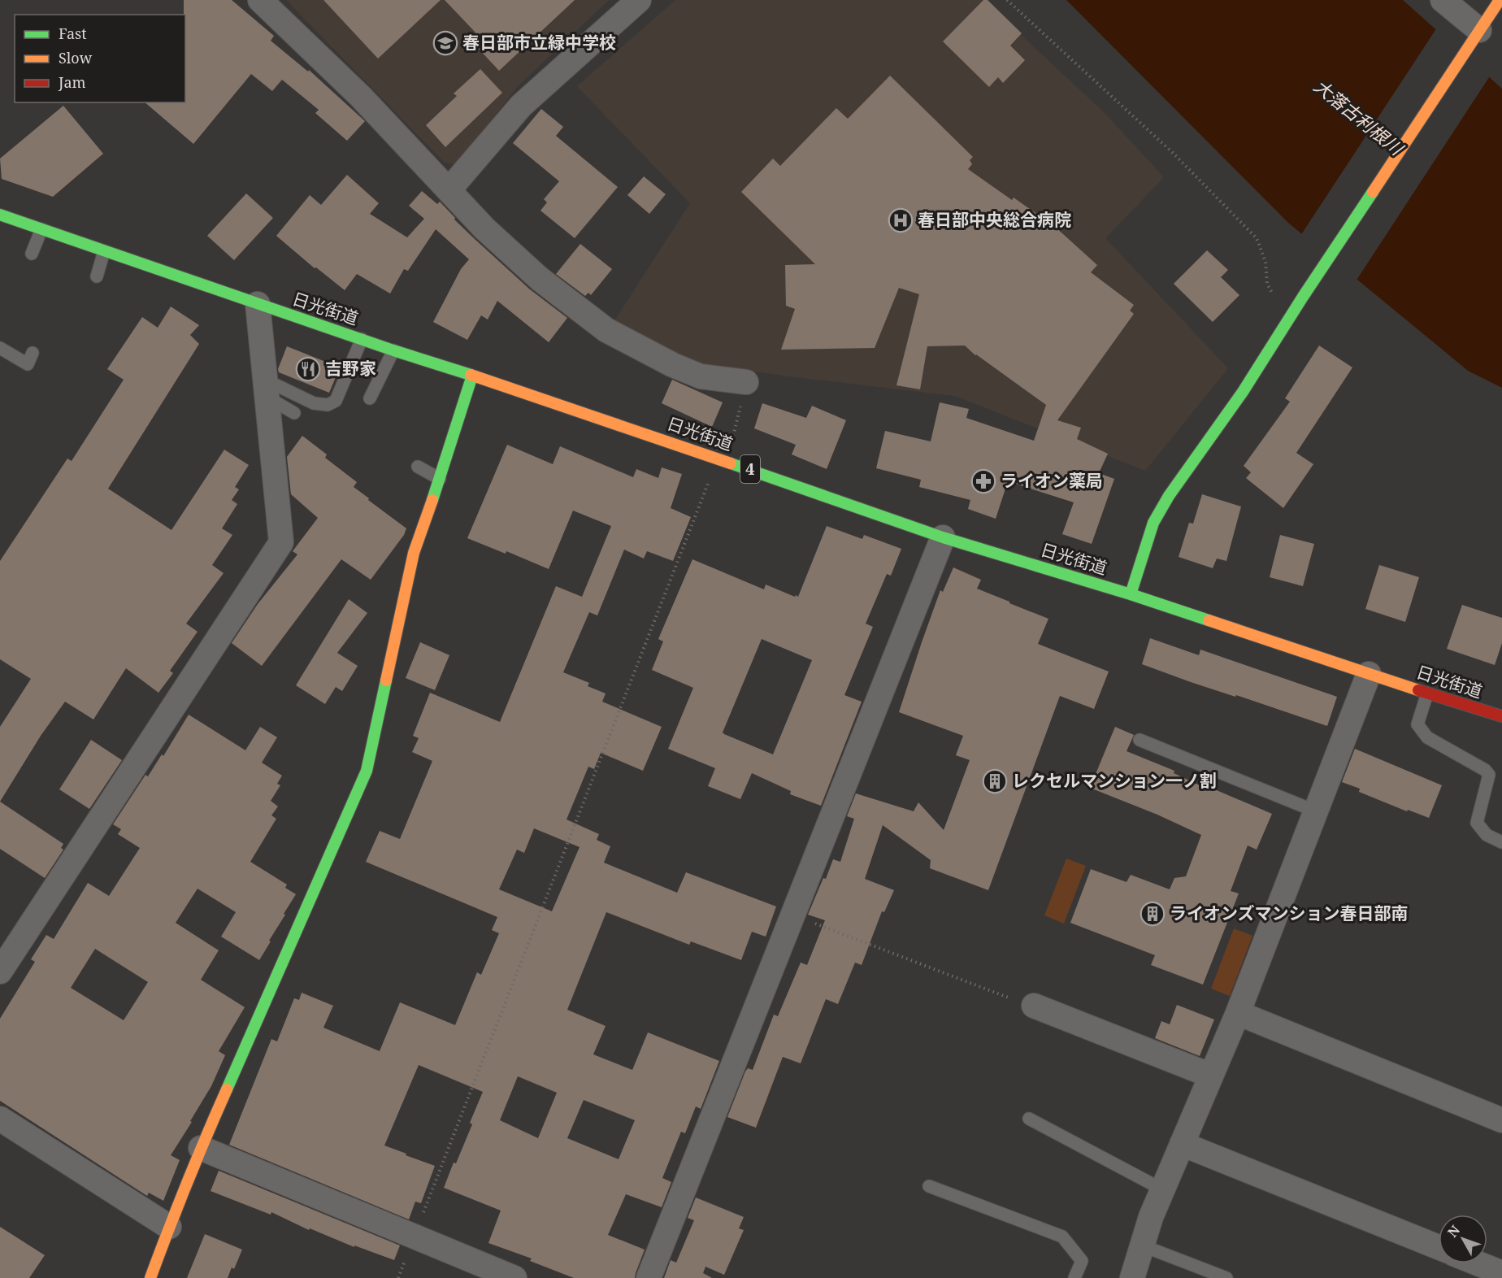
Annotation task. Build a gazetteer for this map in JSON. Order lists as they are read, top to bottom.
{
  "streets": {
    "main road": ["日光街道", "4"]
  },
  "water": ["大落古利根川"],
  "places": {
    "school or university": ["春日部市立緑中学校"],
    "hospital": ["春日部中央総合病院"],
    "restaurant": ["吉野家"],
    "pharmacy": ["ライオン薬局"],
    "building": ["レクセルマンション一ノ割", "ライオンズマンション春日部南"]
  },
  "legend": ["Fast", "Slow", "Jam"],
  "north": "top left"
}
